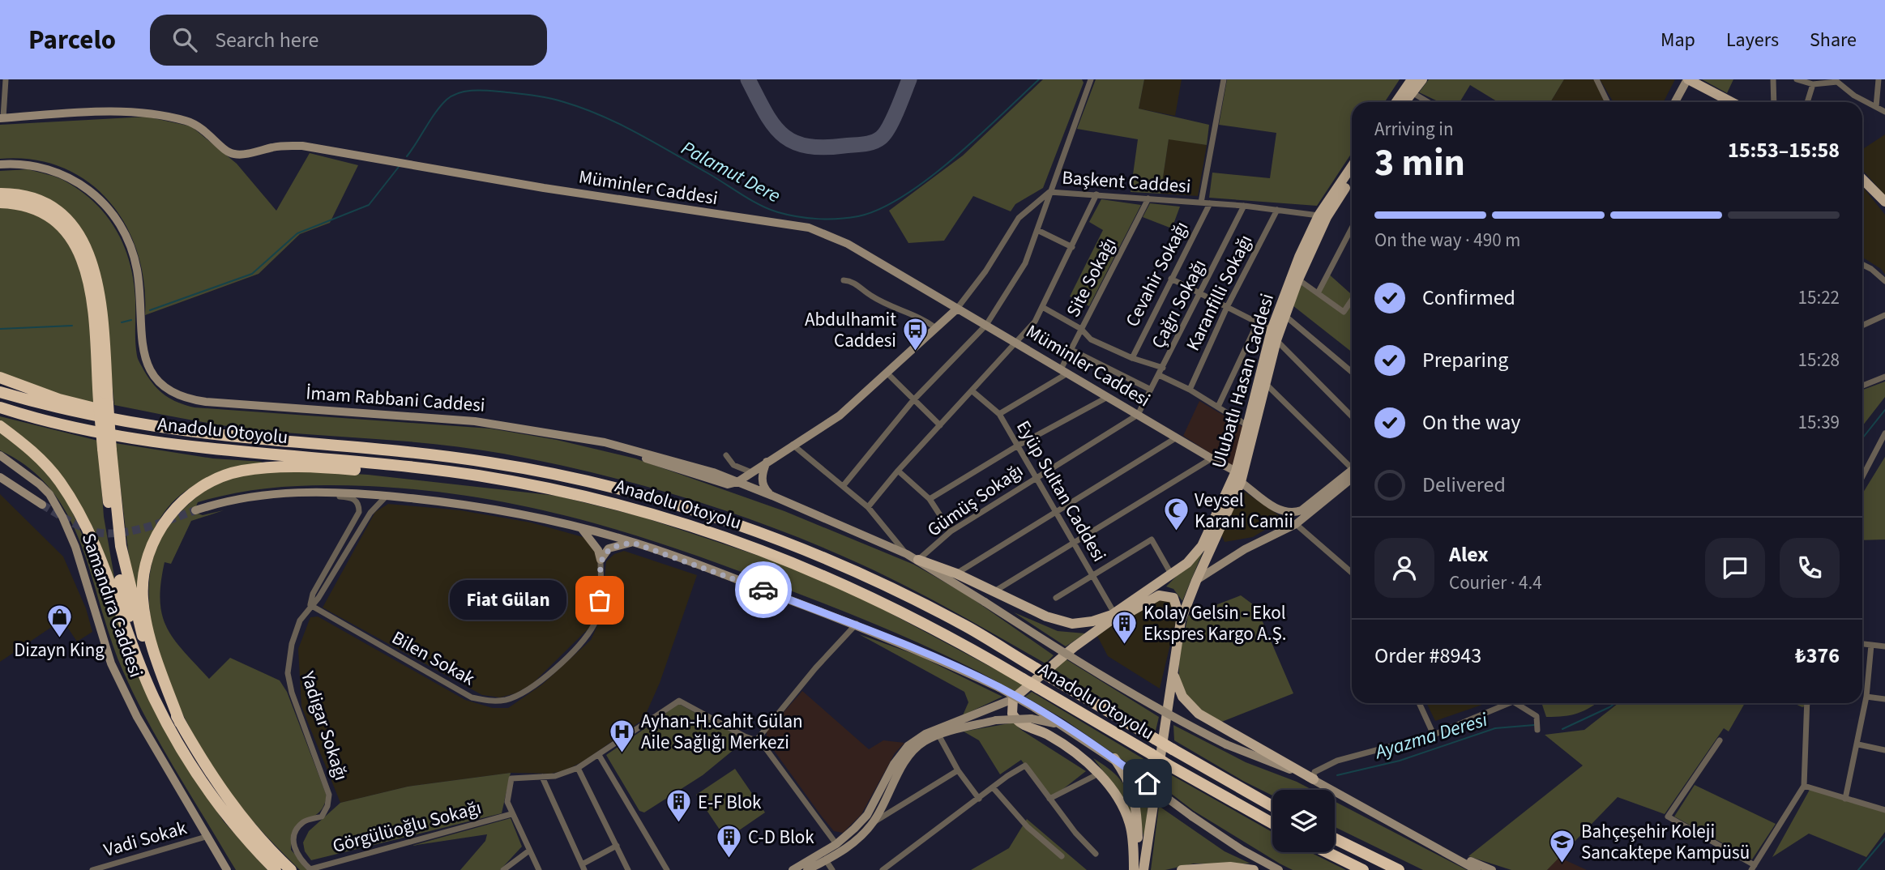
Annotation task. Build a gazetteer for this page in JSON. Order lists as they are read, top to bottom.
{
  "streets": {
    "highway": ["Anadolu Otoyolu"],
    "main road": [
      "Müminler Caddesi",
      "Ulubatlı Hasan Caddesi",
      "İmam Rabbani Caddesi",
      "Samandıra Caddesi"
    ],
    "street": [
      "Başkent Caddesi",
      "Cevahir Sokağı",
      "Site Sokağı",
      "Karanfilli Sokağı",
      "Çağrı Sokağı",
      "Eyüp Sultan Caddesi",
      "Gümüş Sokağı",
      "Bilen Sokak",
      "Yadigar Sokağı",
      "Görgülüoğlu Sokağı",
      "Vadi Sokak"
    ]
  },
  "crossings": [
    ["Başkent Caddesi", "Müminler Caddesi"],
    ["Başkent Caddesi", "Cevahir Sokağı"],
    ["Başkent Caddesi", "Site Sokağı"],
    ["Başkent Caddesi", "Karanfilli Sokağı"],
    ["Başkent Caddesi", "Çağrı Sokağı"],
    ["Başkent Caddesi", "Ulubatlı Hasan Caddesi"],
    ["Müminler Caddesi", "Site Sokağı"],
    ["Müminler Caddesi", "Çağrı Sokağı"],
    ["Müminler Caddesi", "Ulubatlı Hasan Caddesi"],
    ["Müminler Caddesi", "Gümüş Sokağı"],
    ["Çağrı Sokağı", "Gümüş Sokağı"],
    ["Eyüp Sultan Caddesi", "Gümüş Sokağı"],
    ["Samandıra Caddesi", "Vadi Sokak"],
    ["Bilen Sokak", "Yadigar Sokağı"],
    ["Yadigar Sokağı", "Görgülüoğlu Sokağı"]
  ],
  "water": ["Palamut Dere", "Ayazma Deresi"],
  "places": {
    "bus stop": ["Abdulhamit Caddesi"],
    "mosque": ["Veysel Karani Camii"],
    "other": ["Fiat Gülan"],
    "shop": ["Dizayn King"],
    "building": ["Kolay Gelsin - Ekol Ekspres Kargo A.Ş.", "E-F Blok", "C-D Blok"],
    "hospital": ["Ayhan-H.Cahit Gülan Aile Sağlığı Merkezi"],
    "school or university": ["Bahçeşehir Koleji Sancaktepe Kampüsü"]
  },
  "page": {
    "header": "Parcelo",
    "search": "Search here",
    "nav": ["Map", "Layers", "Share"],
    "heading": ["3 min", "Arriving in", "15:53–15:58"],
    "panel": [
      "Alex",
      "Courier · 4.4",
      "Order #8943",
      "₺376"
    ],
    "bar": "On the way · 490 m",
    "list": [
      ["Confirmed", "15:22"],
      ["Preparing", "15:28"],
      ["On the way", "15:39"],
      "Delivered"
    ],
    "bubble": "Fiat Gülan"
  }
}
